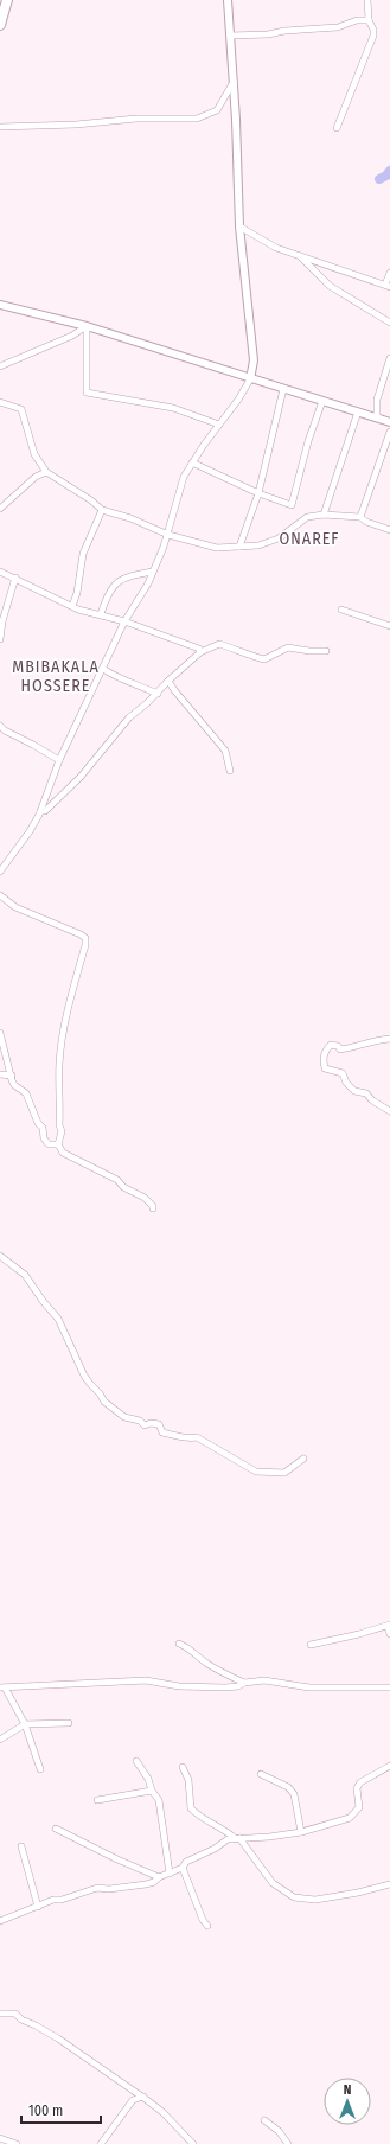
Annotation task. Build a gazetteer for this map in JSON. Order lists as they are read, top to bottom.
{
  "districts": ["ONAREF", "MBIBAKALA HOSSERE"],
  "scale_bar": "100 m",
  "north": "top"
}
